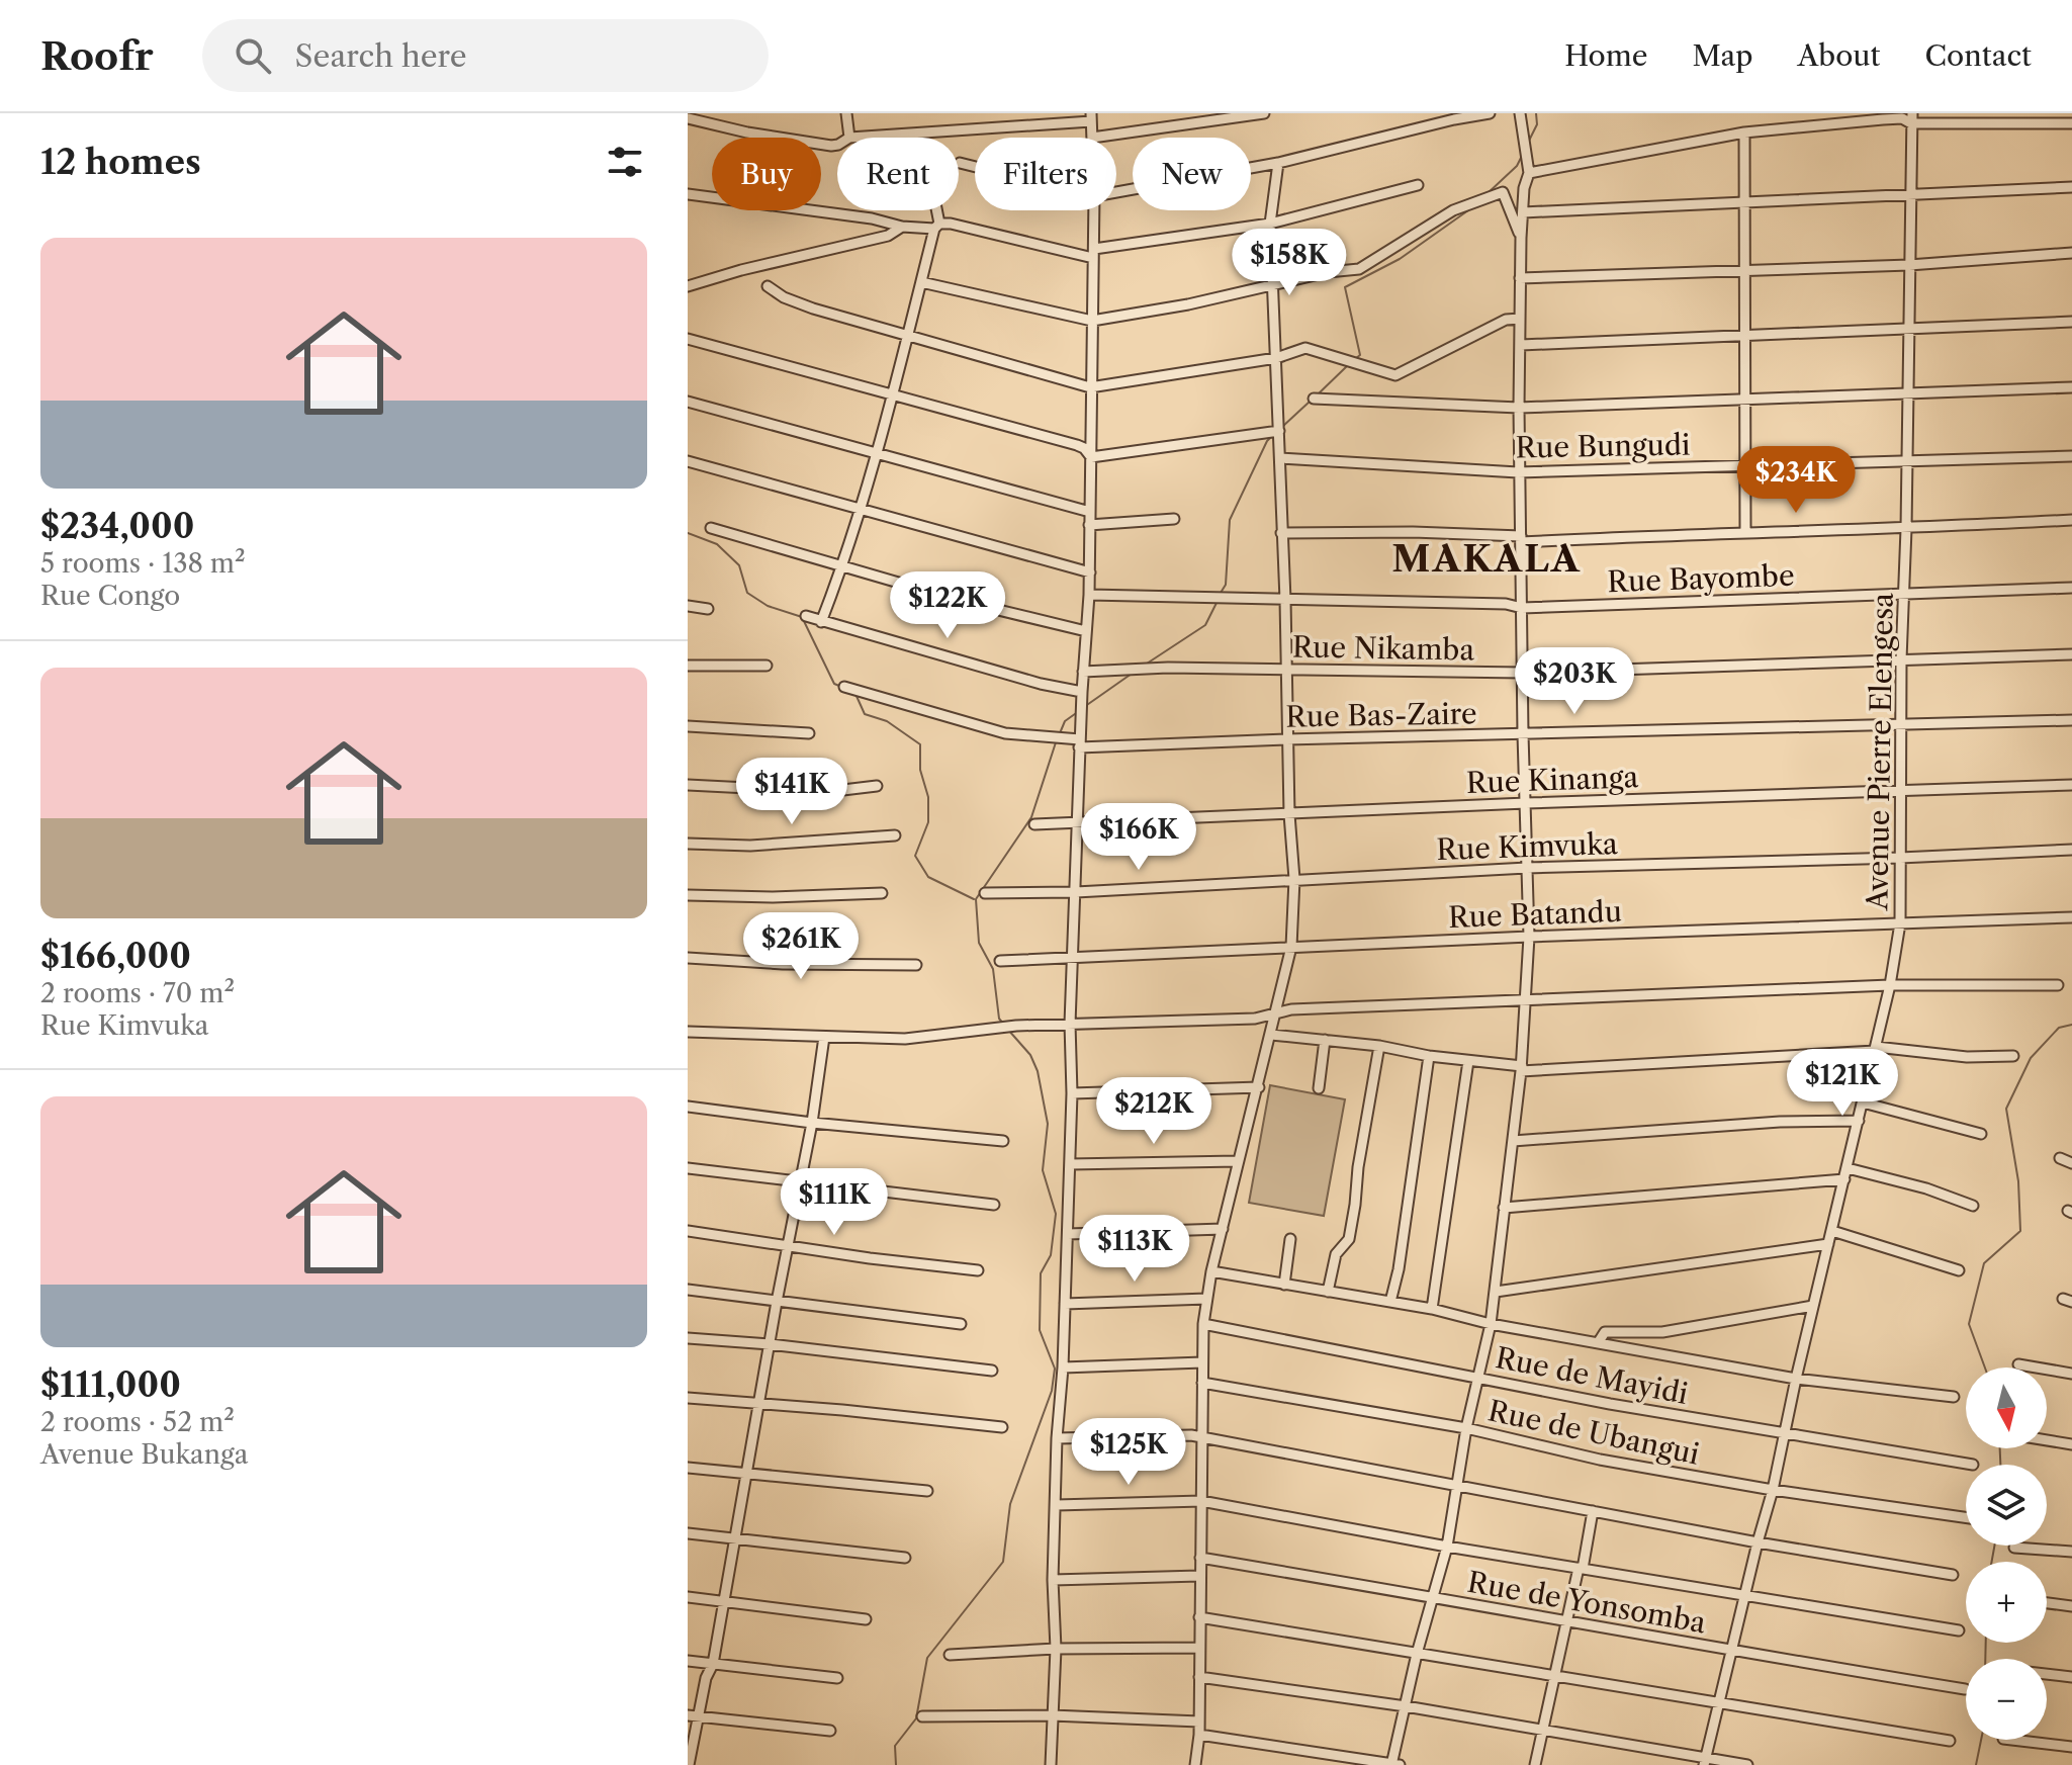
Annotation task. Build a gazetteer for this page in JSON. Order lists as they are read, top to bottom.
{
  "streets": {
    "street": [
      "Rue Bungudi",
      "Rue Bayombe",
      "Rue Nikamba",
      "Rue Bas-Zaire",
      "Avenue Pierre Elengesa",
      "Rue Kinanga",
      "Rue Kimvuka",
      "Rue Batandu",
      "Rue de Mayidi",
      "Rue de Ubangui",
      "Rue de Yonsomba"
    ]
  },
  "crossings": [
    ["Rue Bungudi", "Avenue Pierre Elengesa"],
    ["Rue Bayombe", "Avenue Pierre Elengesa"],
    ["Rue Nikamba", "Avenue Pierre Elengesa"],
    ["Rue Bas-Zaire", "Avenue Pierre Elengesa"],
    ["Avenue Pierre Elengesa", "Rue Kinanga"],
    ["Avenue Pierre Elengesa", "Rue Kimvuka"],
    ["Avenue Pierre Elengesa", "Rue Batandu"],
    ["Avenue Pierre Elengesa", "Rue de Mayidi"],
    ["Avenue Pierre Elengesa", "Rue de Ubangui"],
    ["Avenue Pierre Elengesa", "Rue de Yonsomba"]
  ],
  "districts": ["MAKALA"],
  "north": "bottom",
  "page": {
    "header": "Roofr",
    "search": "Search here",
    "nav": [
      "Home",
      "Map",
      "About",
      "Contact"
    ],
    "heading": "12 homes",
    "chip": [
      "Buy",
      "Rent",
      "Filters",
      "New"
    ],
    "list": [
      {
        "name": "$234,000",
        "note": "5 rooms · 138 m² · Rue Congo"
      },
      {
        "name": "$166,000",
        "note": "2 rooms · 70 m² · Rue Kimvuka"
      },
      {
        "name": "$111,000",
        "note": "2 rooms · 52 m² · Avenue Bukanga"
      }
    ],
    "price": [
      "$158K",
      "$234K",
      "$122K",
      "$203K",
      "$141K",
      "$166K",
      "$261K",
      "$121K",
      "$212K",
      "$111K",
      "$113K",
      "$125K"
    ],
    "map_buttons": ["+", "−"]
  }
}
